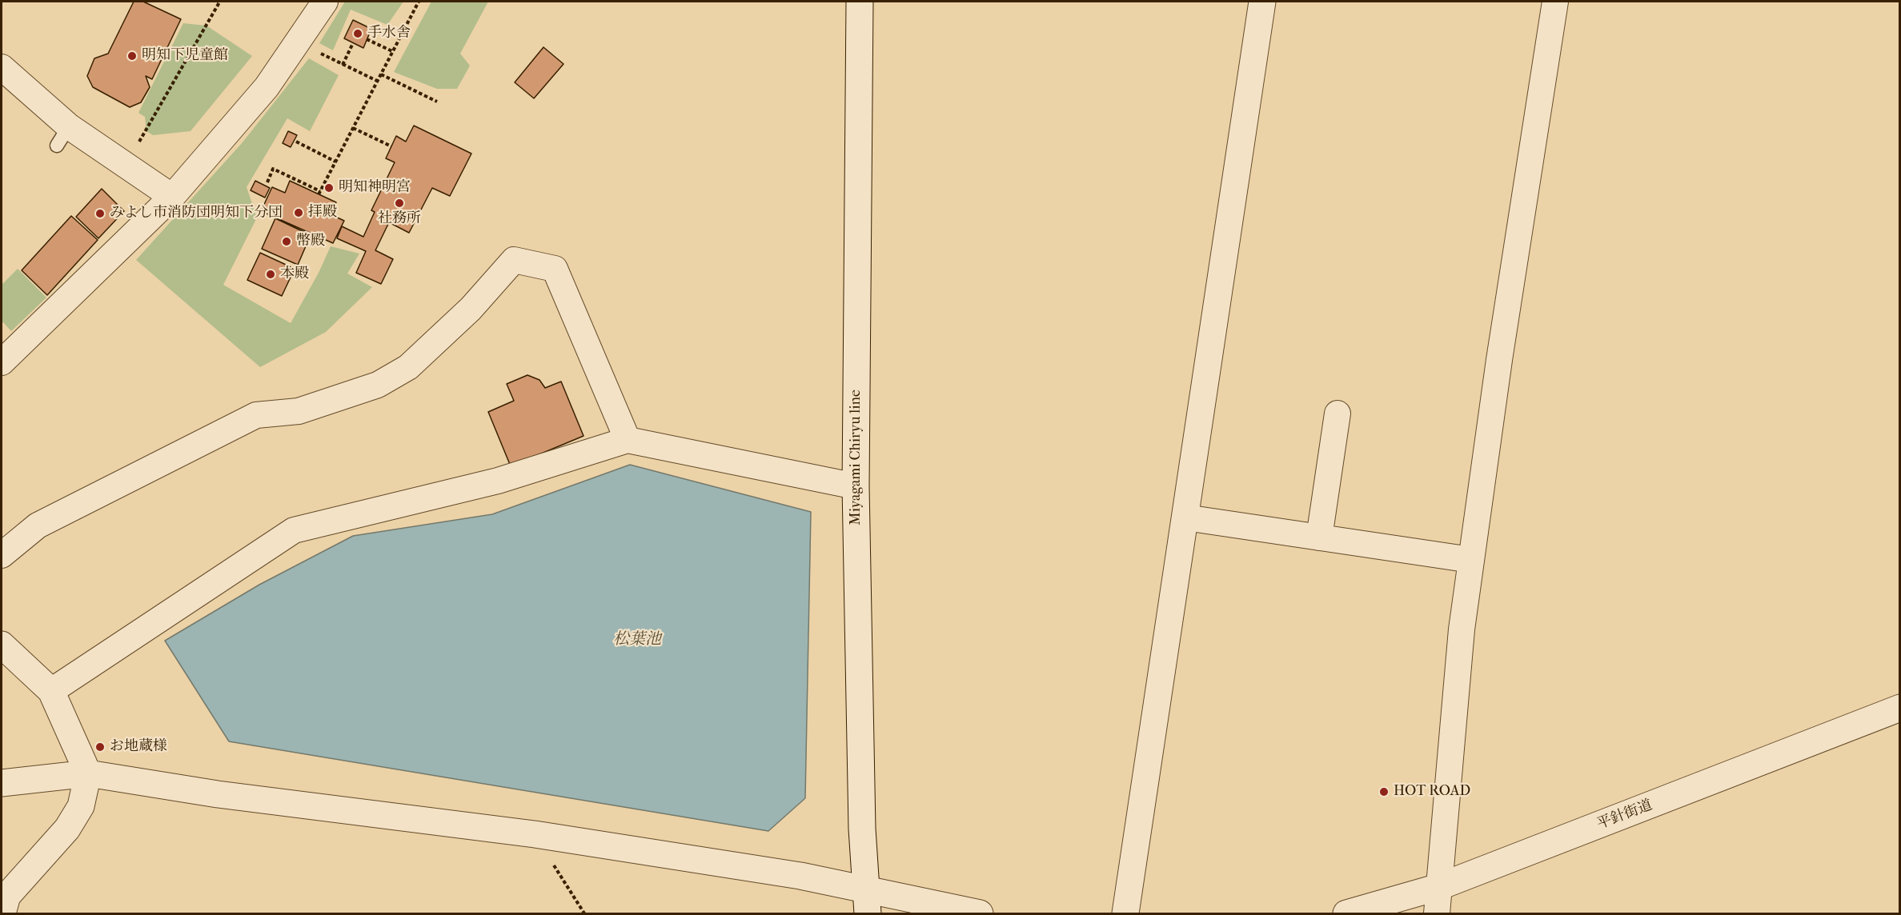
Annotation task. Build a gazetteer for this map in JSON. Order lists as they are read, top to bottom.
{
  "streets": {
    "street": ["Miyagami Chiryu line", "平針街道"]
  },
  "water": ["松葉池"],
  "places": [
    "手水舎",
    "明知下児童館",
    "明知神明宮",
    "社務所",
    "拝殿",
    "みよし市消防団明知下分団",
    "幣殿",
    "本殿",
    "お地蔵様",
    "HOT ROAD"
  ]
}
